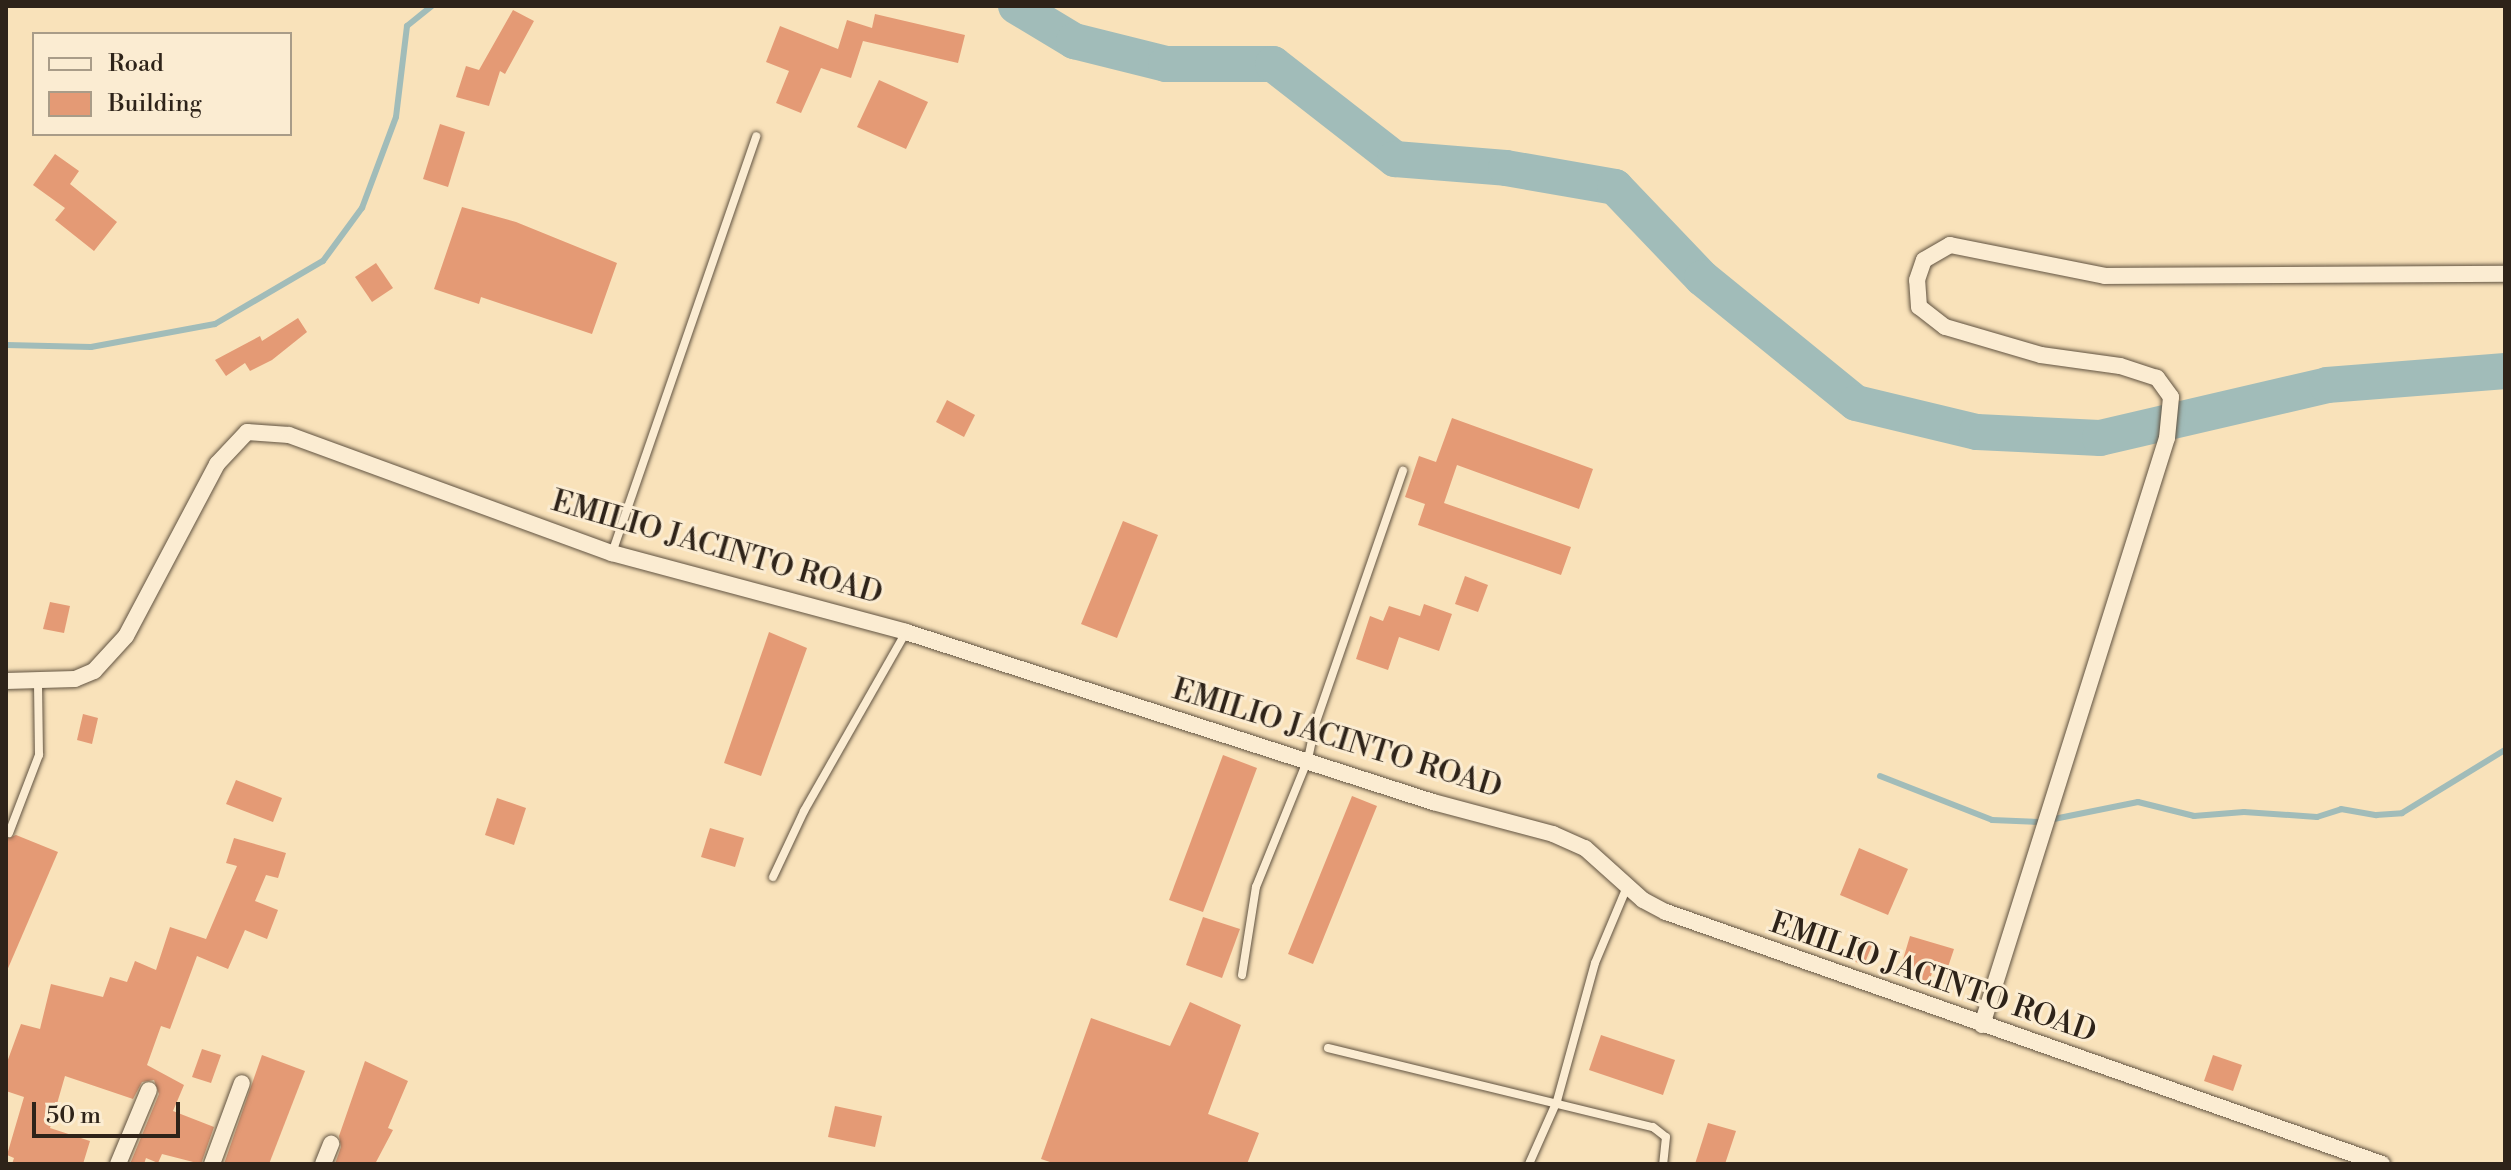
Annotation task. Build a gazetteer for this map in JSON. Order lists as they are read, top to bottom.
{
  "streets": {
    "street": ["EMILIO JACINTO ROAD"]
  },
  "legend": ["Road", "Building"],
  "scale_bar": "50 m"
}
